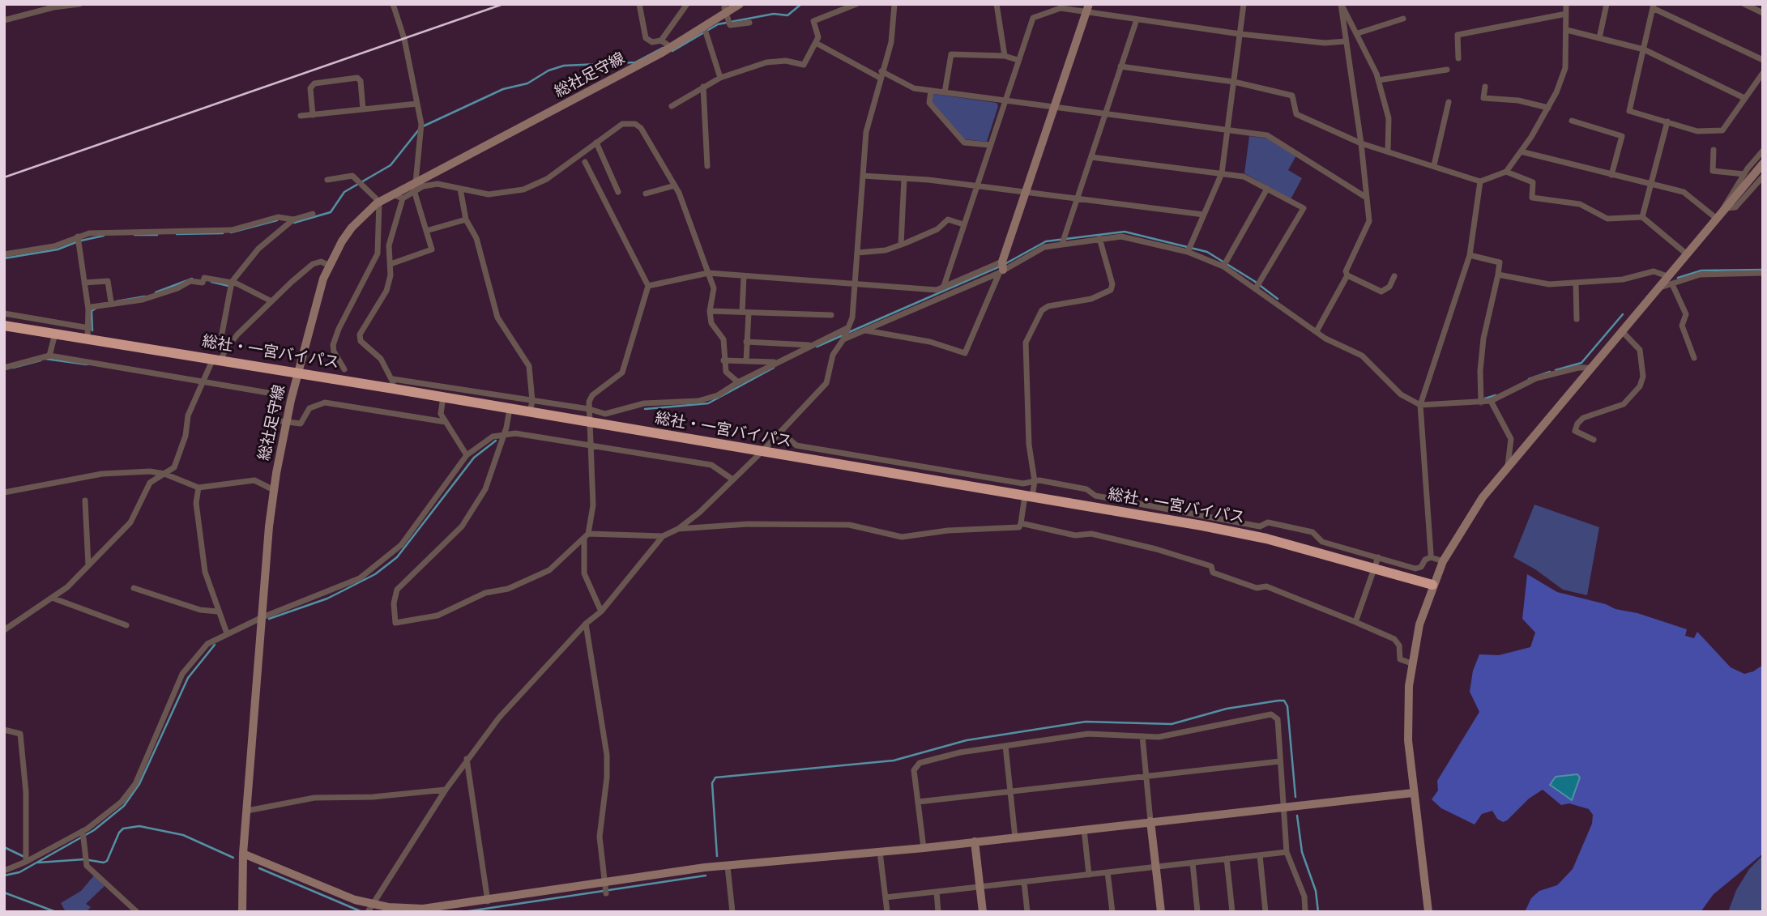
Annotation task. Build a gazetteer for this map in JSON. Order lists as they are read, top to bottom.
{
  "streets": {
    "highway": ["総社・一宮バイパス"],
    "street": ["総社足守線"]
  },
  "crossings": [
    ["総社足守線", "総社・一宮バイパス"]
  ]
}
